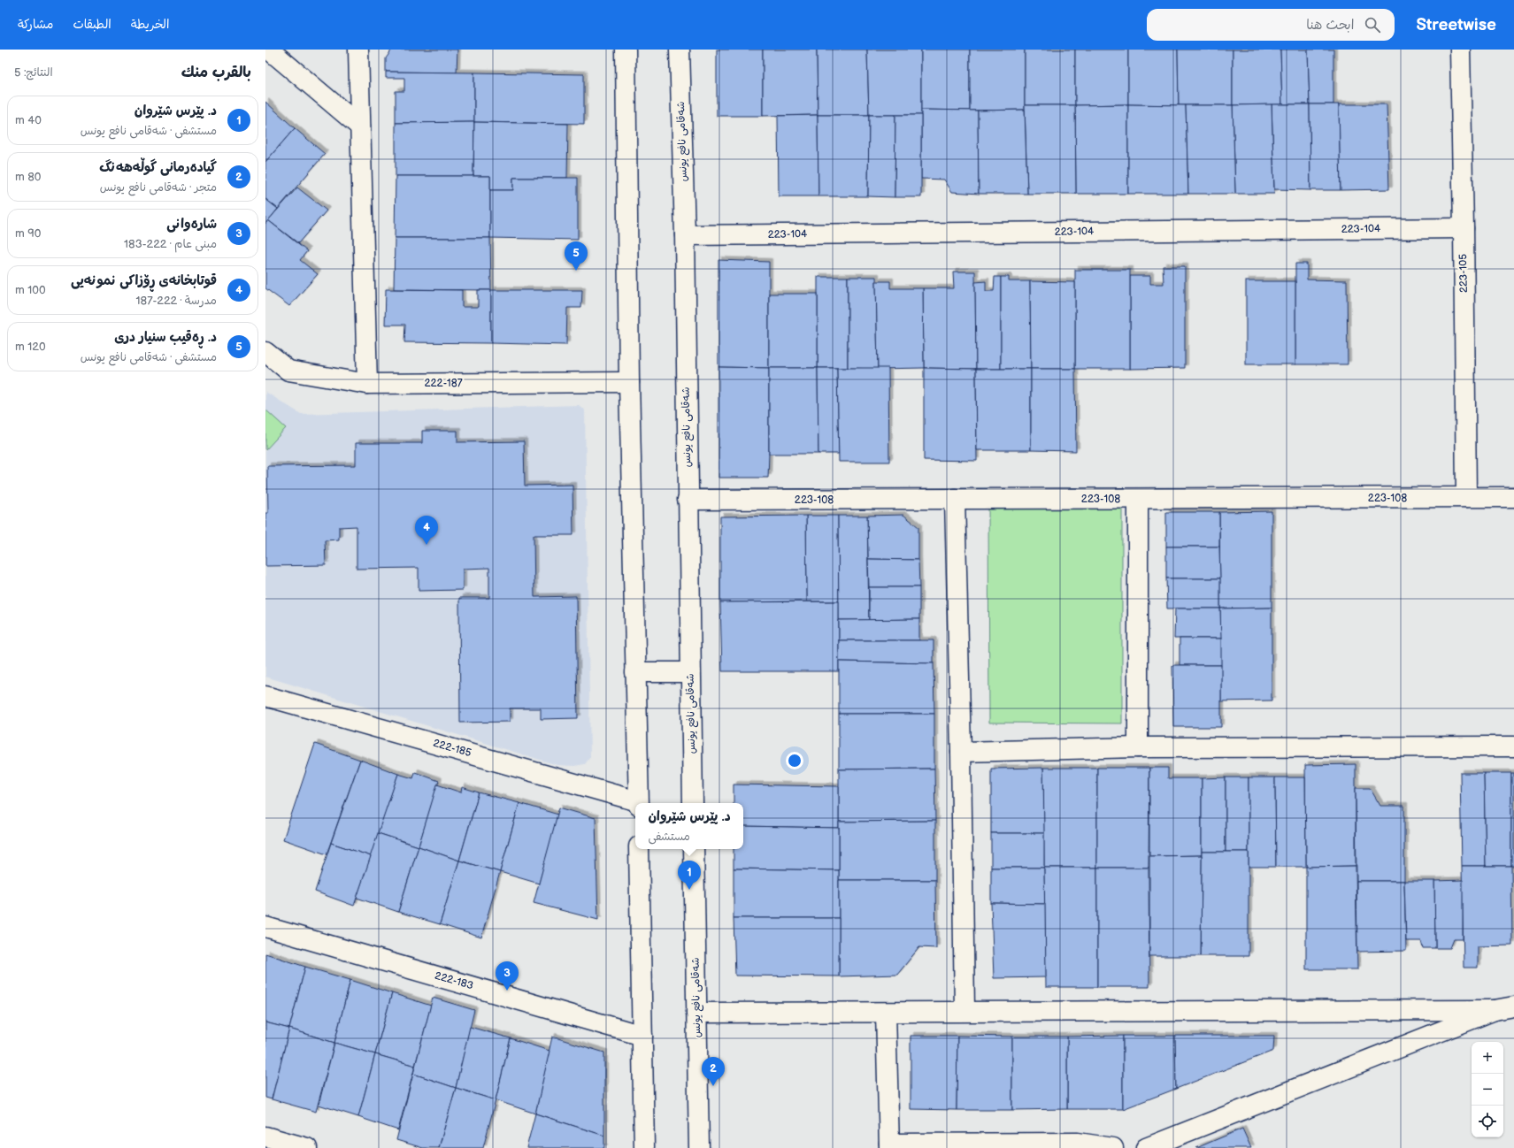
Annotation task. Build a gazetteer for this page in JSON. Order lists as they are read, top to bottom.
{
  "streets": {
    "street": [
      "شەقامی نافع یونس",
      "223-104",
      "223-105",
      "222-187",
      "223-108",
      "222-185",
      "222-183"
    ]
  },
  "crossings": [
    ["شەقامی نافع یونس", "223-104"],
    ["شەقامی نافع یونس", "223-108"],
    ["223-104", "223-105"],
    ["223-105", "223-108"]
  ],
  "page": {
    "header": "Streetwise",
    "search": "ابحث هنا",
    "nav": ["الخريطة", "الطبقات", "مشاركة"],
    "heading": ["بالقرب منك", "النتائج: 5"],
    "list": [
      {
        "mark": "1",
        "name": "د. پێرس شێروان",
        "note": "مستشفى · شەقامی نافع یونس",
        "value": "40 m"
      },
      {
        "mark": "2",
        "name": "گیادەرمانی گوڵەهەنگ",
        "note": "متجر · شەقامی نافع یونس",
        "value": "80 m"
      },
      {
        "mark": "3",
        "name": "شارەوانی",
        "note": "مبنى عام · 222-183",
        "value": "90 m"
      },
      {
        "mark": "4",
        "name": "قوتابخانەی ڕۆزاکی نمونەیی",
        "note": "مدرسة · 222-187",
        "value": "100 m"
      },
      {
        "mark": "5",
        "name": "د. ڕەقیب سنیار دری",
        "note": "مستشفى · شەقامی نافع یونس",
        "value": "120 m"
      }
    ],
    "pins": [
      "5",
      "4",
      "1",
      "3",
      "2"
    ],
    "popup": ["د. پێرس شێروان", "مستشفى"],
    "map_buttons": ["+", "−"]
  }
}
